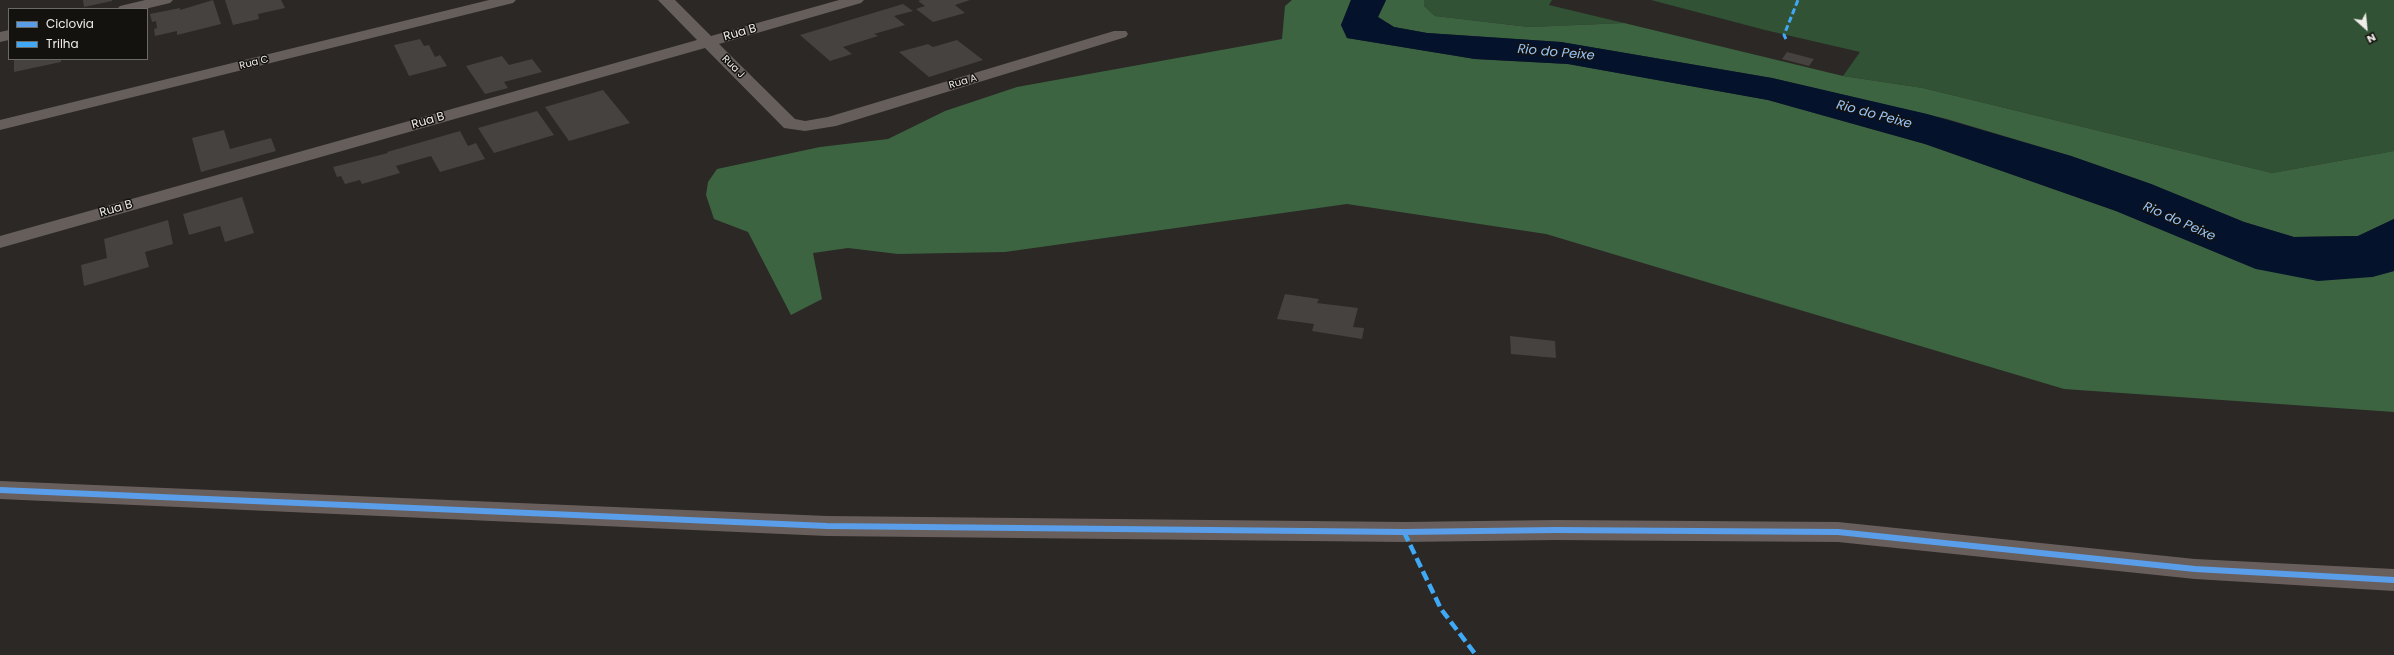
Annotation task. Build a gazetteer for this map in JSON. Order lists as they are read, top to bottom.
{
  "streets": {
    "street": [
      "Rua B",
      "Rua C",
      "Rua J",
      "Rua A"
    ]
  },
  "crossings": [
    ["Rua B", "Rua J"],
    ["Rua J", "Rua A"]
  ],
  "water": ["Rio do Peixe"],
  "legend": ["Ciclovia", "Trilha"],
  "north": "bottom right"
}
